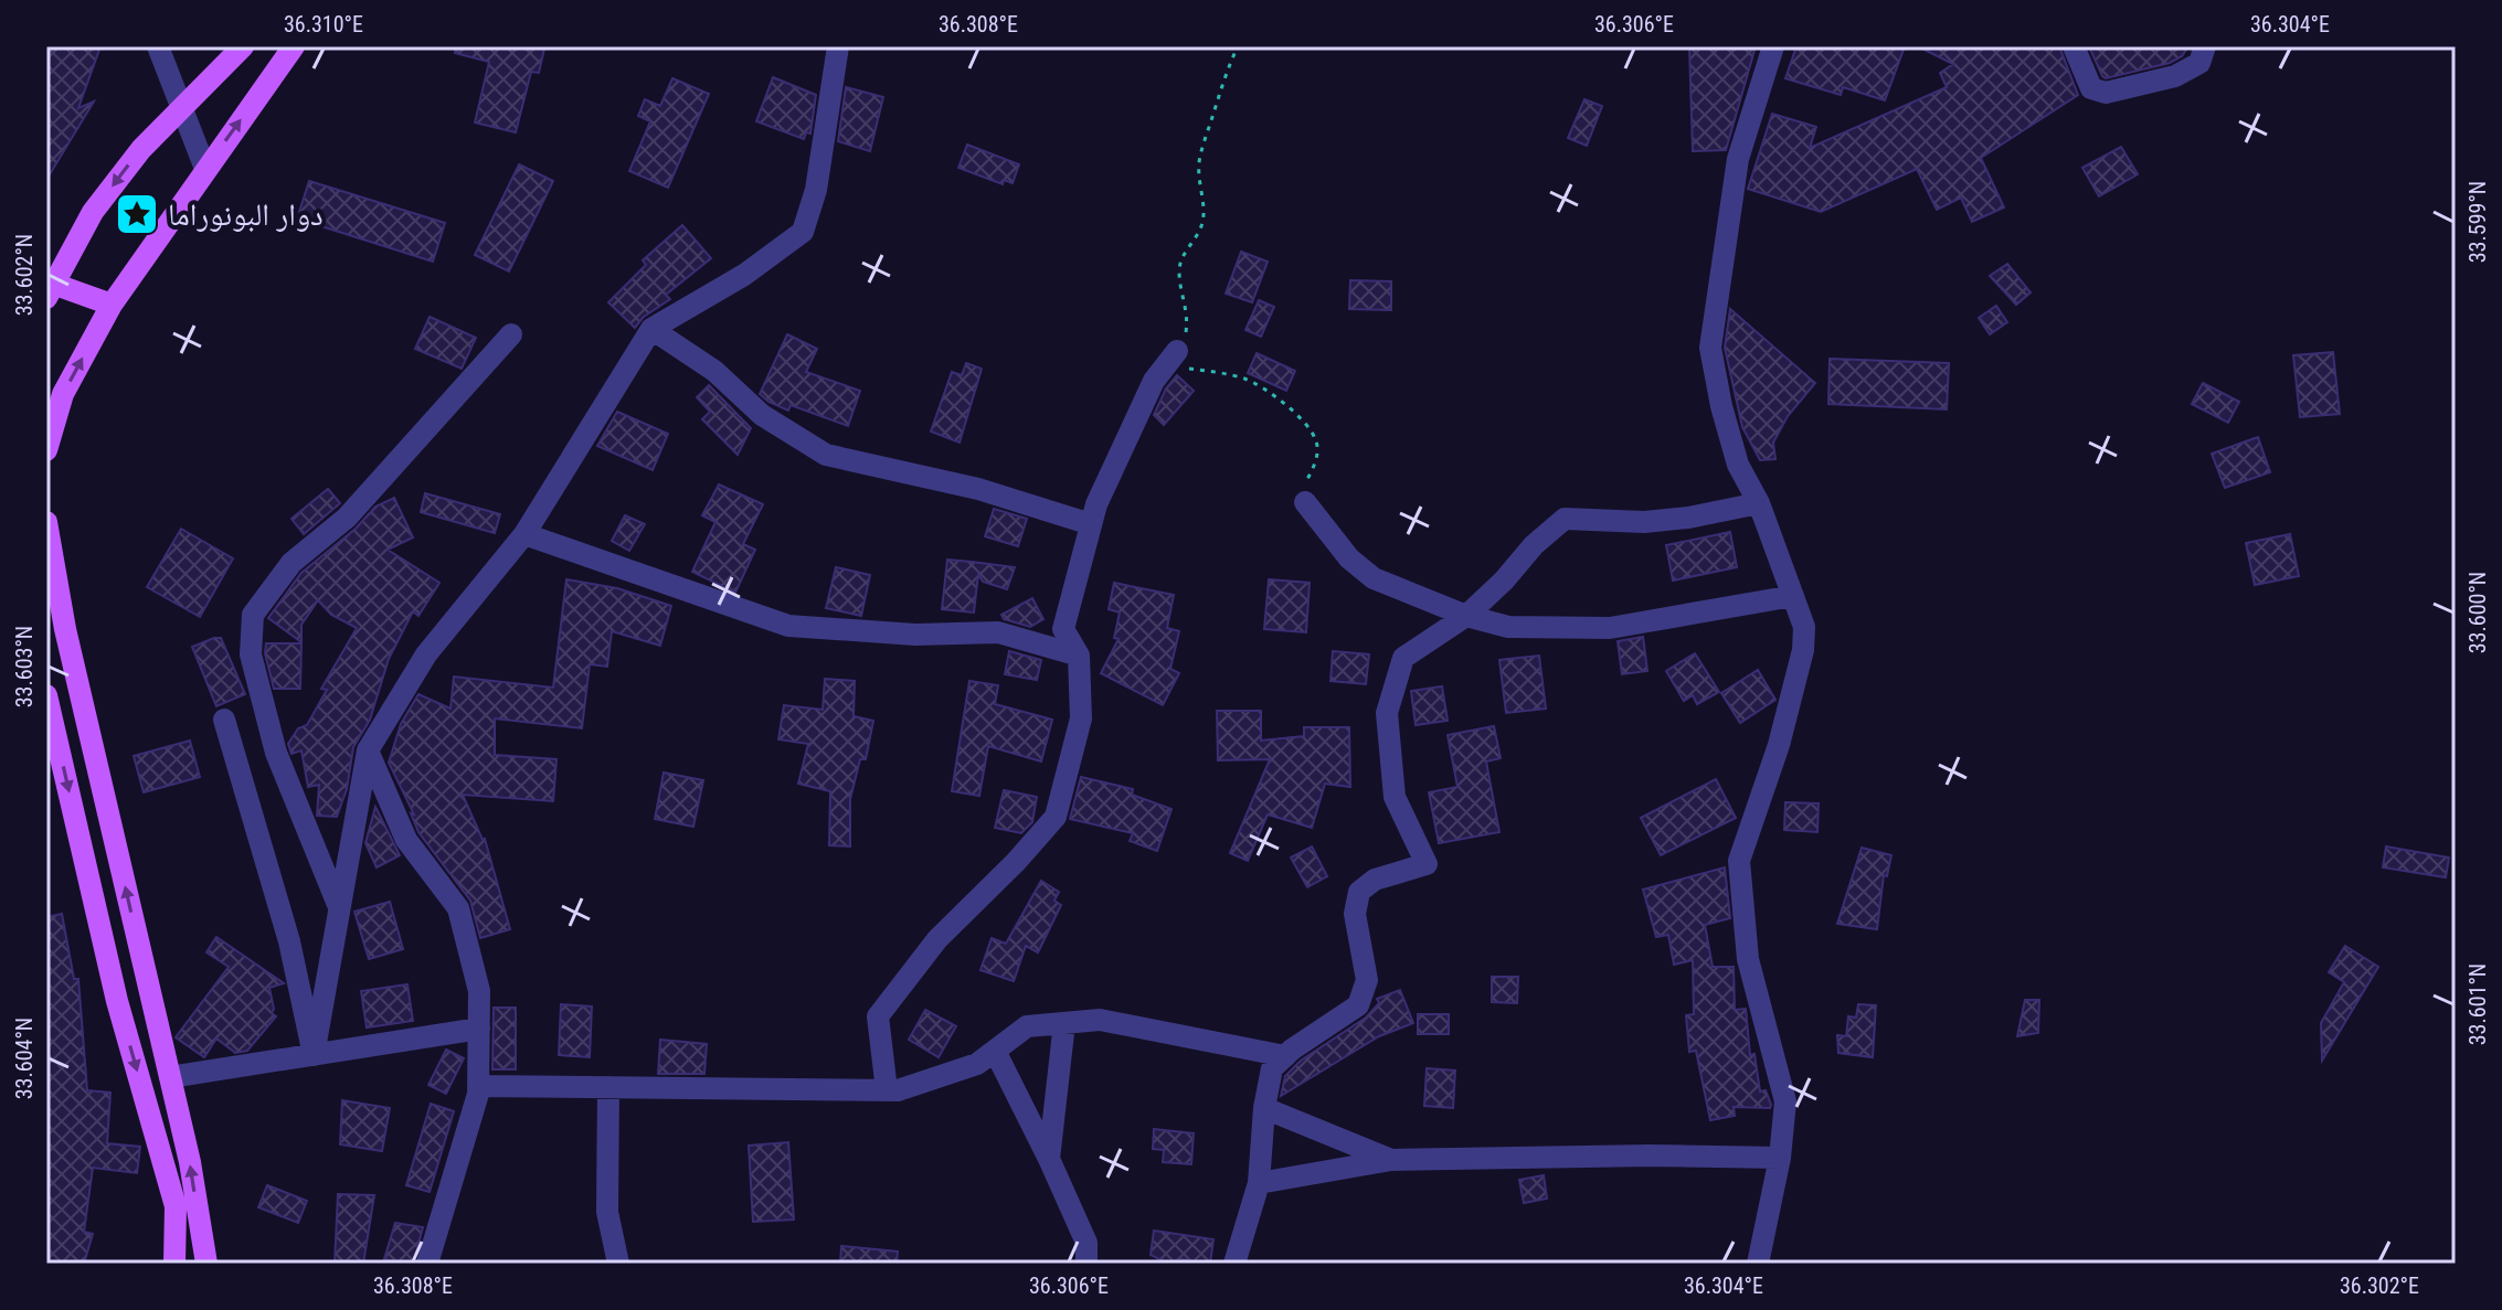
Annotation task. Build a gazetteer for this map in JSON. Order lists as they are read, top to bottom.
{
  "places": {
    "place": ["دوار البونوراما"]
  },
  "coordinates": [
    "36.310°E",
    "36.308°E",
    "36.306°E",
    "36.304°E",
    "33.599°N",
    "33.602°N",
    "33.600°N",
    "33.603°N",
    "33.601°N",
    "33.604°N",
    "36.302°E"
  ]
}
